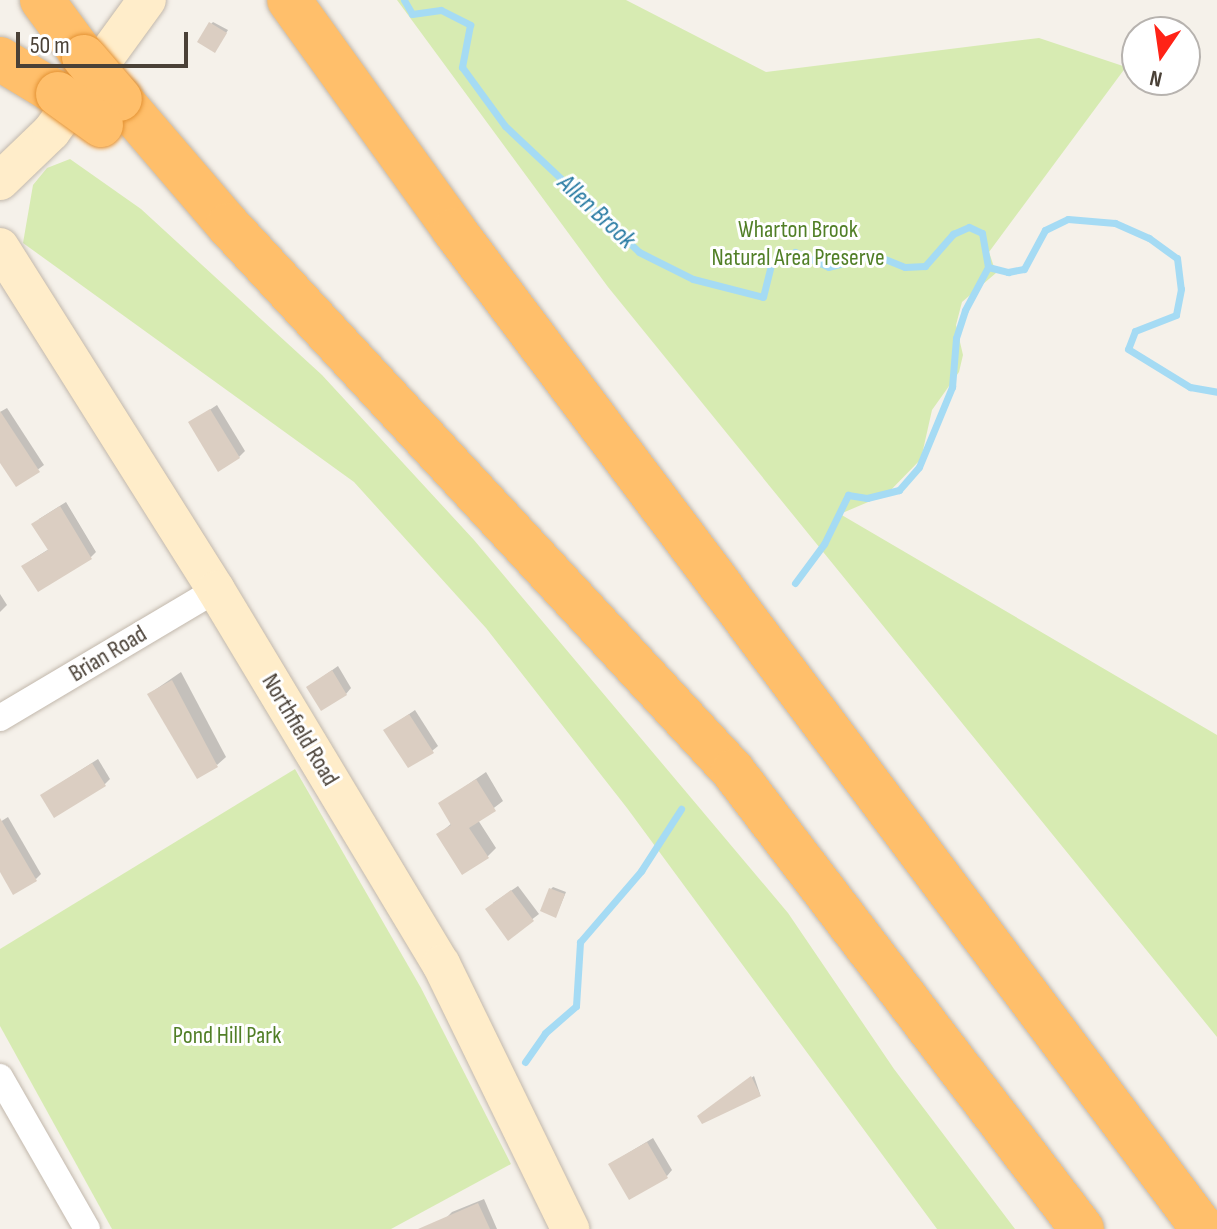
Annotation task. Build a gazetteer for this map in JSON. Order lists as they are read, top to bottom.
{
  "streets": {
    "street": ["Brian Road", "Northfield Road"]
  },
  "crossings": [
    ["Brian Road", "Northfield Road"]
  ],
  "water": ["Allen Brook"],
  "parks": ["Wharton Brook Natural Area Preserve", "Pond Hill Park"],
  "scale_bar": "50 m",
  "north": "bottom"
}
